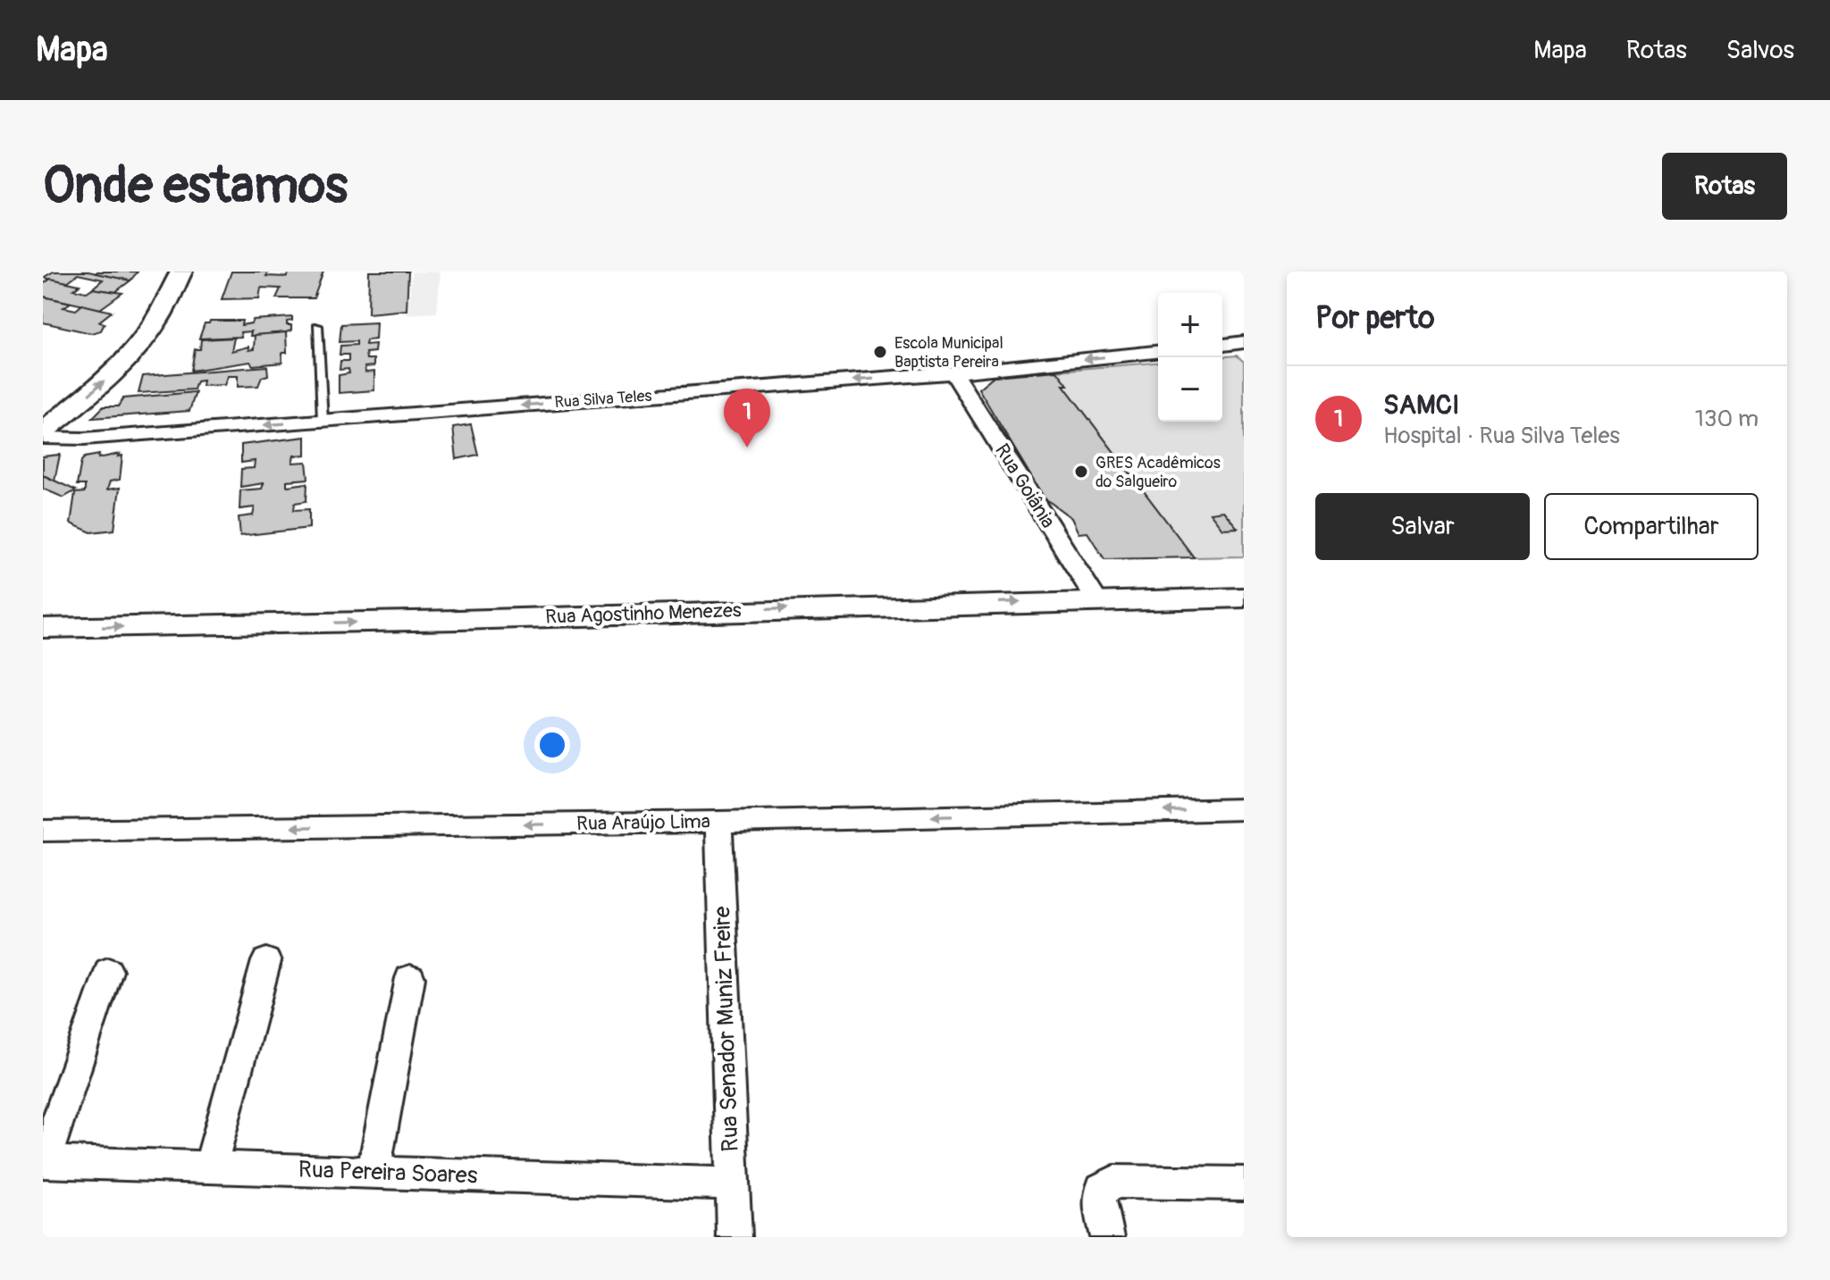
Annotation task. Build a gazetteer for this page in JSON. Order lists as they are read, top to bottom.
{
  "streets": {
    "street": [
      "Rua Silva Teles",
      "Rua Goiânia",
      "Rua Agostinho Menezes",
      "Rua Araújo Lima",
      "Rua Senador Muniz Freire",
      "Rua Pereira Soares"
    ]
  },
  "crossings": [
    ["Rua Silva Teles", "Rua Goiânia"],
    ["Rua Goiânia", "Rua Agostinho Menezes"],
    ["Rua Araújo Lima", "Rua Senador Muniz Freire"],
    ["Rua Senador Muniz Freire", "Rua Pereira Soares"]
  ],
  "one_way": ["Rua Silva Teles", "Rua Agostinho Menezes", "Rua Araújo Lima"],
  "places": ["Escola Municipal Baptista Pereira", "GRES Acadêmicos do Salgueiro"],
  "page": {
    "header": "Mapa",
    "nav": ["Mapa", "Rotas", "Salvos"],
    "buttons": [
      "Rotas",
      ["Salvar", "Compartilhar"]
    ],
    "title": "Onde estamos",
    "heading": "Por perto",
    "map_buttons": ["+", "−"],
    "list": [
      {
        "mark": "1",
        "name": "SAMCI",
        "note": "Hospital · Rua Silva Teles",
        "value": "130 m"
      }
    ],
    "pins": "1"
  }
}
